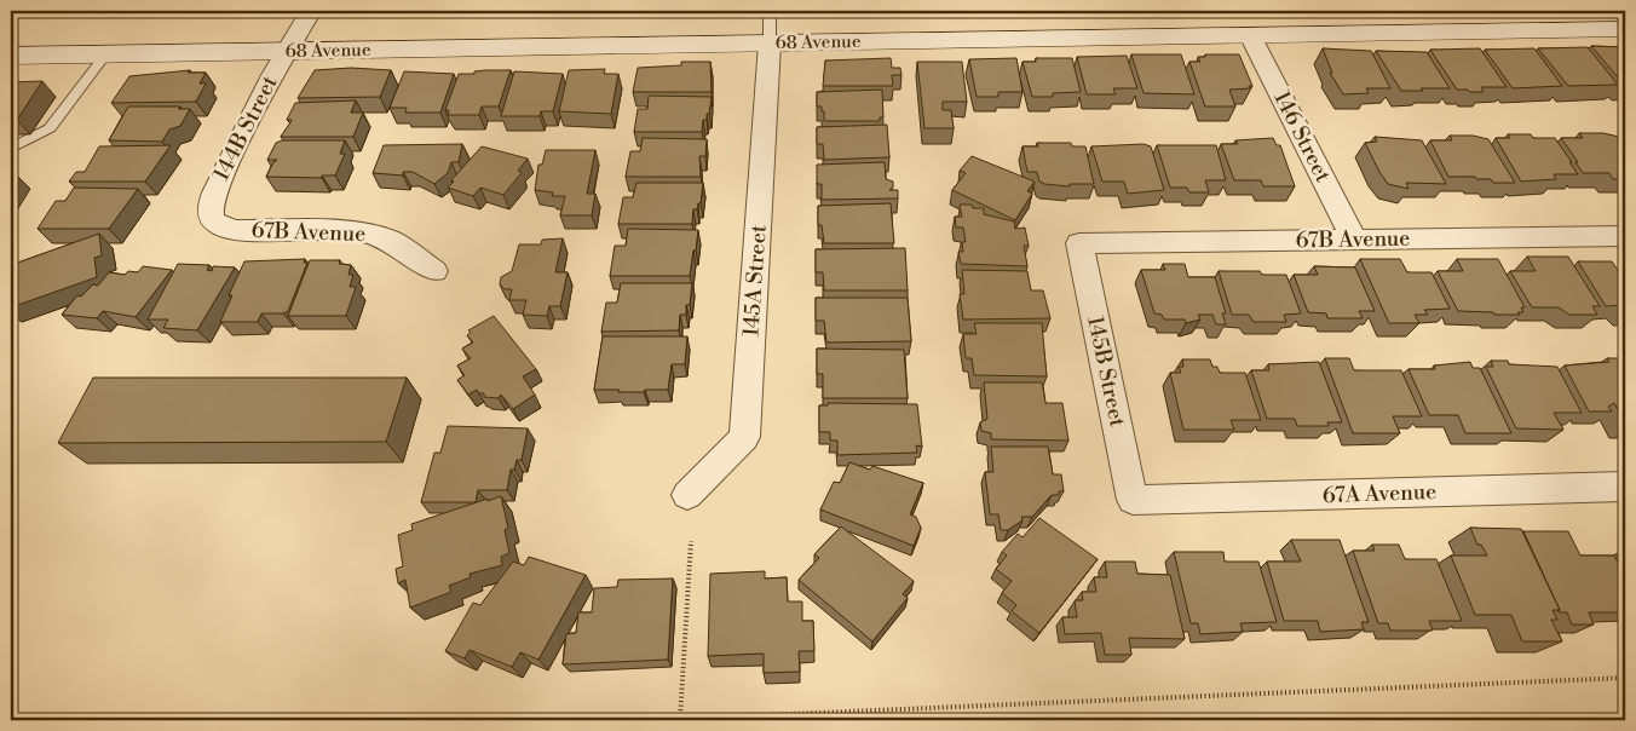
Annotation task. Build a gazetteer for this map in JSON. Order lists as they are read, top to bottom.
{
  "streets": {
    "street": [
      "68 Avenue",
      "144B Street",
      "146 Street",
      "67B Avenue",
      "145A Street",
      "145B Street",
      "67A Avenue"
    ]
  },
  "crossings": [
    ["68 Avenue", "144B Street"],
    ["68 Avenue", "146 Street"],
    ["68 Avenue", "145A Street"],
    ["144B Street", "67B Avenue"],
    ["146 Street", "67B Avenue"],
    ["67B Avenue", "145B Street"],
    ["145B Street", "67A Avenue"]
  ]
}
